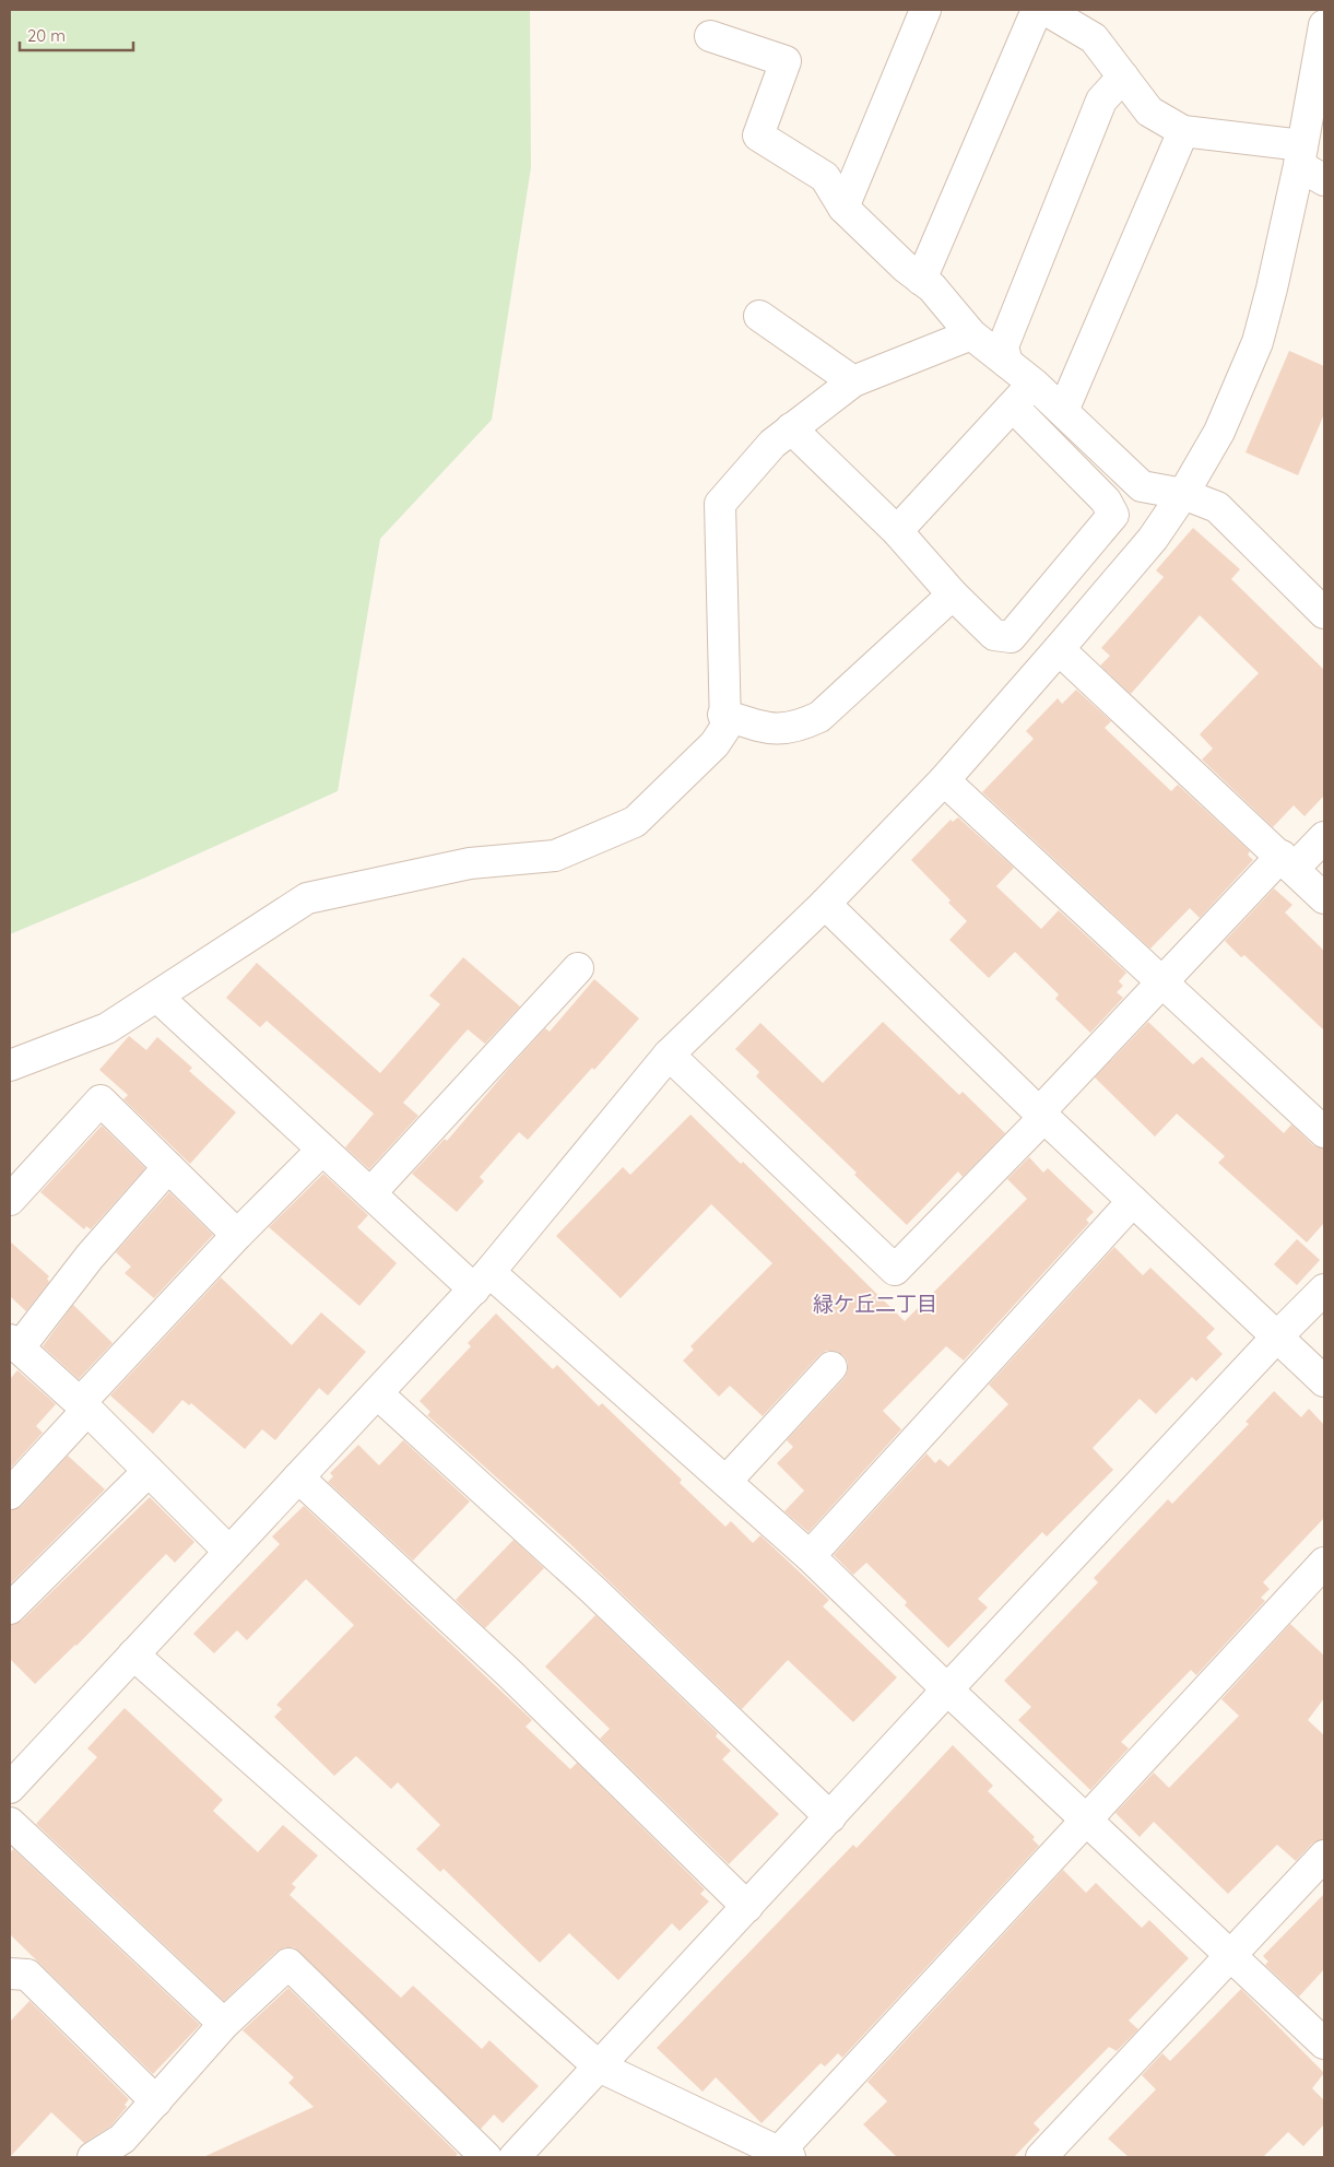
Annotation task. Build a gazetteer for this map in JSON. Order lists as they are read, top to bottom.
{
  "districts": ["緑ケ丘二丁目"],
  "scale_bar": "20 m"
}
